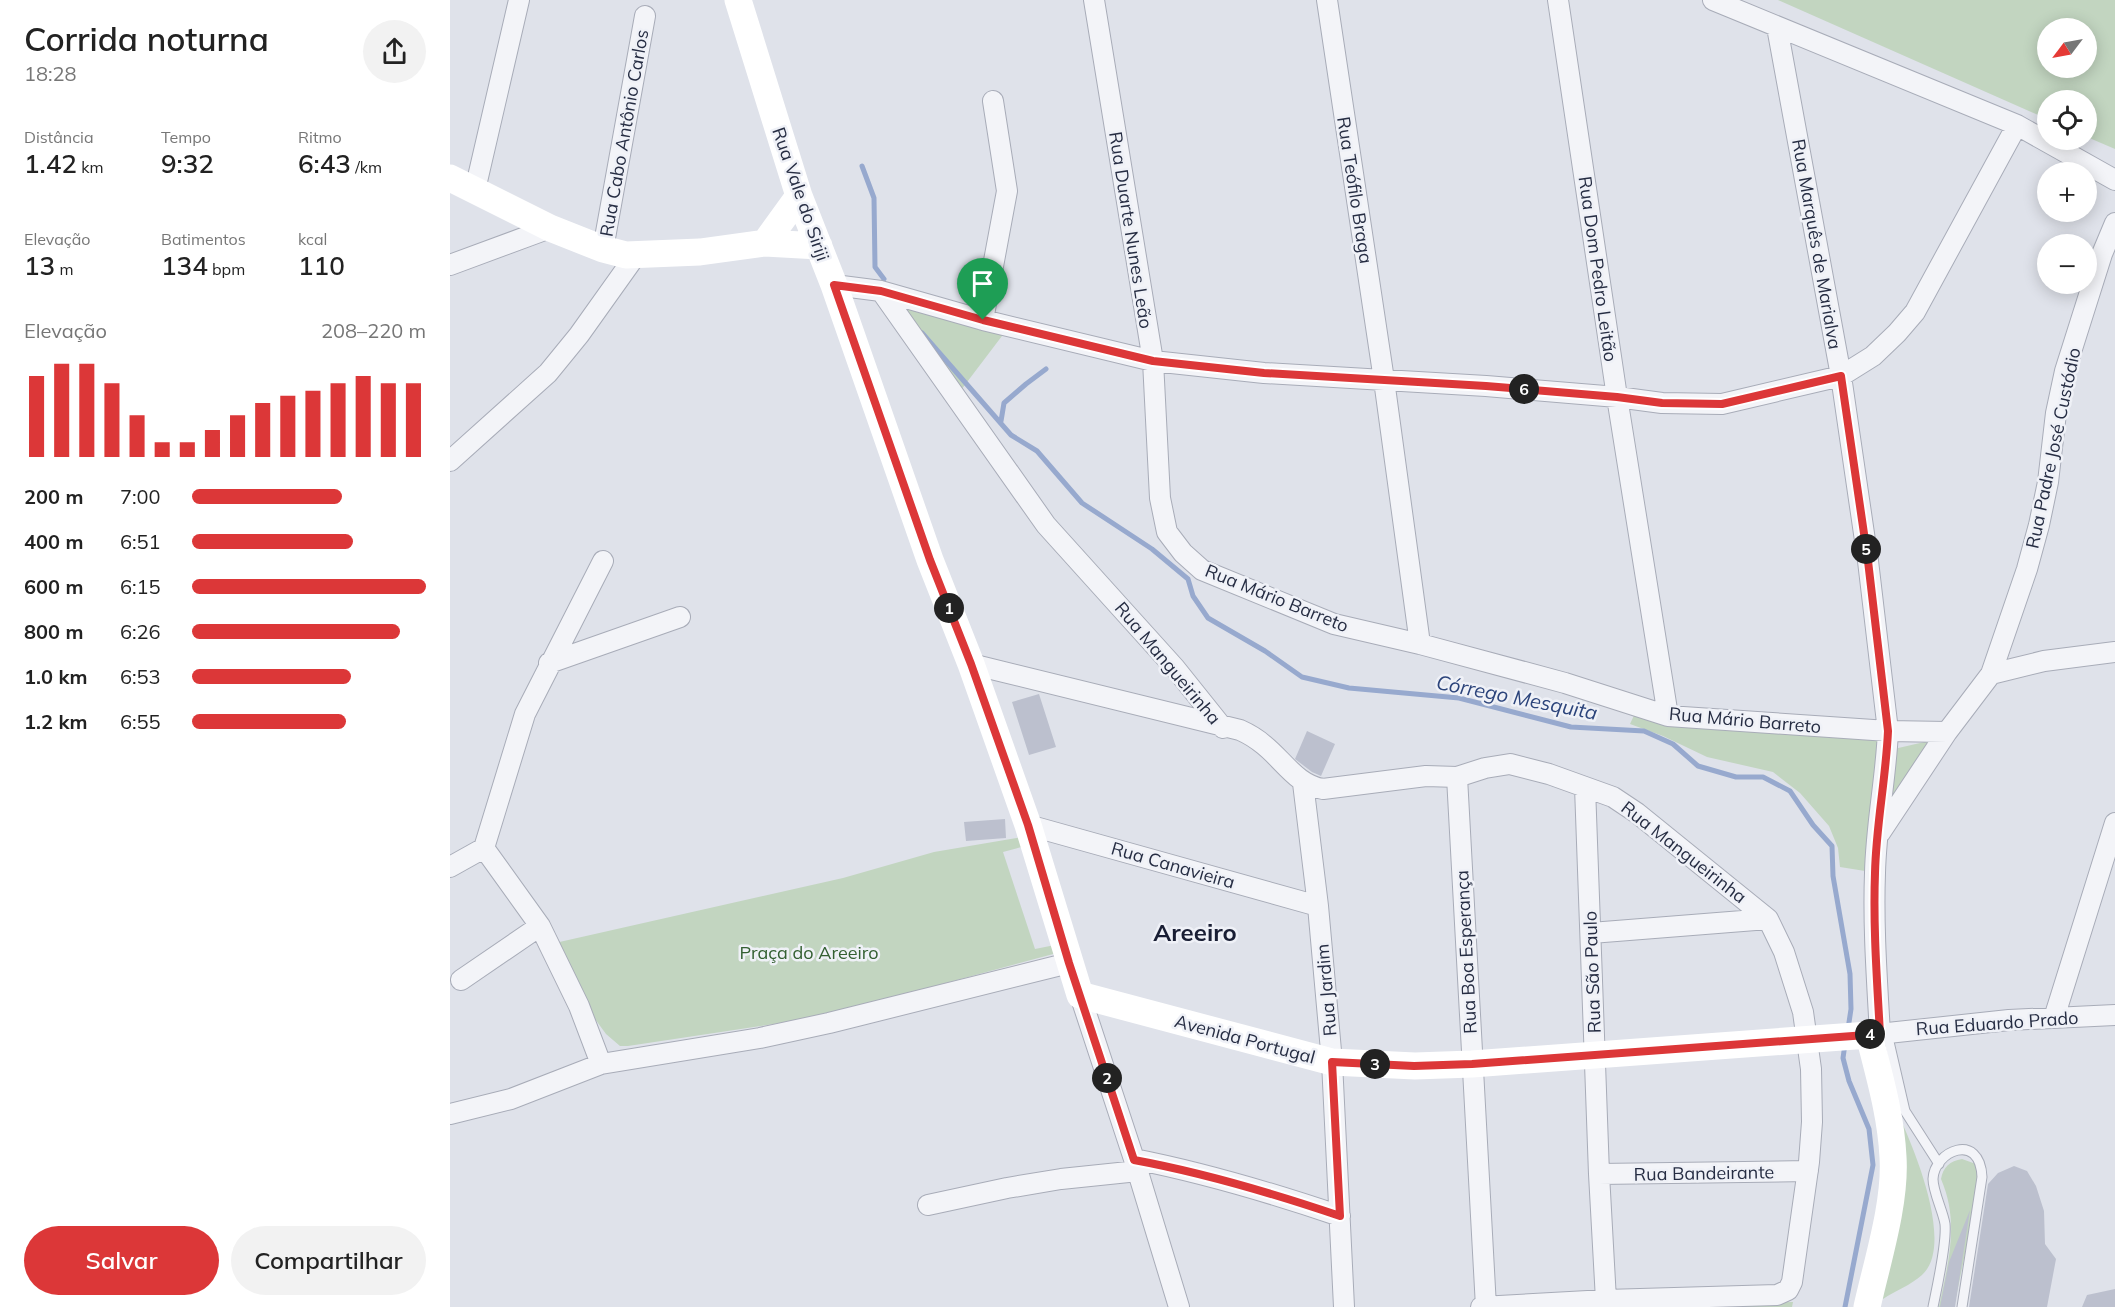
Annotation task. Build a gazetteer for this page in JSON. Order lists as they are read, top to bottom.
{
  "streets": {
    "street": [
      "Rua Cabo Antônio Carlos",
      "Rua Teófilo Braga",
      "Rua Vale do Siriji",
      "Rua Duarte Nunes Leão",
      "Rua Marquês de Marialva",
      "Rua Dom Pedro Leitão",
      "Rua Padre José Custódio",
      "Rua Mário Barreto",
      "Rua Mangueirinha",
      "Rua Canavieira",
      "Rua Boa Esperança",
      "Rua São Paulo",
      "Rua Jardim",
      "Rua Eduardo Prado",
      "Avenida Portugal",
      "Rua Bandeirante"
    ]
  },
  "crossings": [
    ["Rua Teófilo Braga", "Rua Mário Barreto"],
    ["Rua Vale do Siriji", "Rua Canavieira"],
    ["Rua Vale do Siriji", "Avenida Portugal"],
    ["Rua Duarte Nunes Leão", "Rua Mário Barreto"],
    ["Rua Marquês de Marialva", "Rua Mário Barreto"],
    ["Rua Marquês de Marialva", "Rua Mangueirinha"],
    ["Rua Marquês de Marialva", "Rua Eduardo Prado"],
    ["Rua Marquês de Marialva", "Avenida Portugal"],
    ["Rua Dom Pedro Leitão", "Rua Mário Barreto"],
    ["Rua Mangueirinha", "Rua Boa Esperança"],
    ["Rua Mangueirinha", "Rua São Paulo"],
    ["Rua Mangueirinha", "Rua Jardim"],
    ["Rua Mangueirinha", "Rua Eduardo Prado"],
    ["Rua Mangueirinha", "Avenida Portugal"],
    ["Rua Mangueirinha", "Rua Bandeirante"],
    ["Rua Canavieira", "Rua Jardim"],
    ["Rua Boa Esperança", "Avenida Portugal"],
    ["Rua São Paulo", "Avenida Portugal"],
    ["Rua São Paulo", "Rua Bandeirante"],
    ["Rua Jardim", "Avenida Portugal"],
    ["Rua Eduardo Prado", "Avenida Portugal"]
  ],
  "districts": ["Areeiro"],
  "water": ["Córrego Mesquita"],
  "parks": ["Praça do Areeiro"],
  "north": "bottom left",
  "page": {
    "heading": ["Corrida noturna", "18:28"],
    "map_buttons": ["+", "−"],
    "stats": [
      ["Distância", "1.42 km"],
      ["Tempo", "9:32"],
      ["Ritmo", "6:43 /km"],
      ["Elevação", "13 m"],
      ["Batimentos", "134 bpm"],
      ["kcal", "110"]
    ],
    "chart": ["Elevação", "208–220 m"],
    "pins": [
      "6",
      "5",
      "1",
      "4",
      "3",
      "2"
    ],
    "list": [
      {
        "name": "200 m",
        "note": "7:00"
      },
      {
        "name": "400 m",
        "note": "6:51"
      },
      {
        "name": "600 m",
        "note": "6:15"
      },
      {
        "name": "800 m",
        "note": "6:26"
      },
      {
        "name": "1.0 km",
        "note": "6:53"
      },
      {
        "name": "1.2 km",
        "note": "6:55"
      }
    ],
    "buttons": ["Salvar", "Compartilhar"]
  }
}
